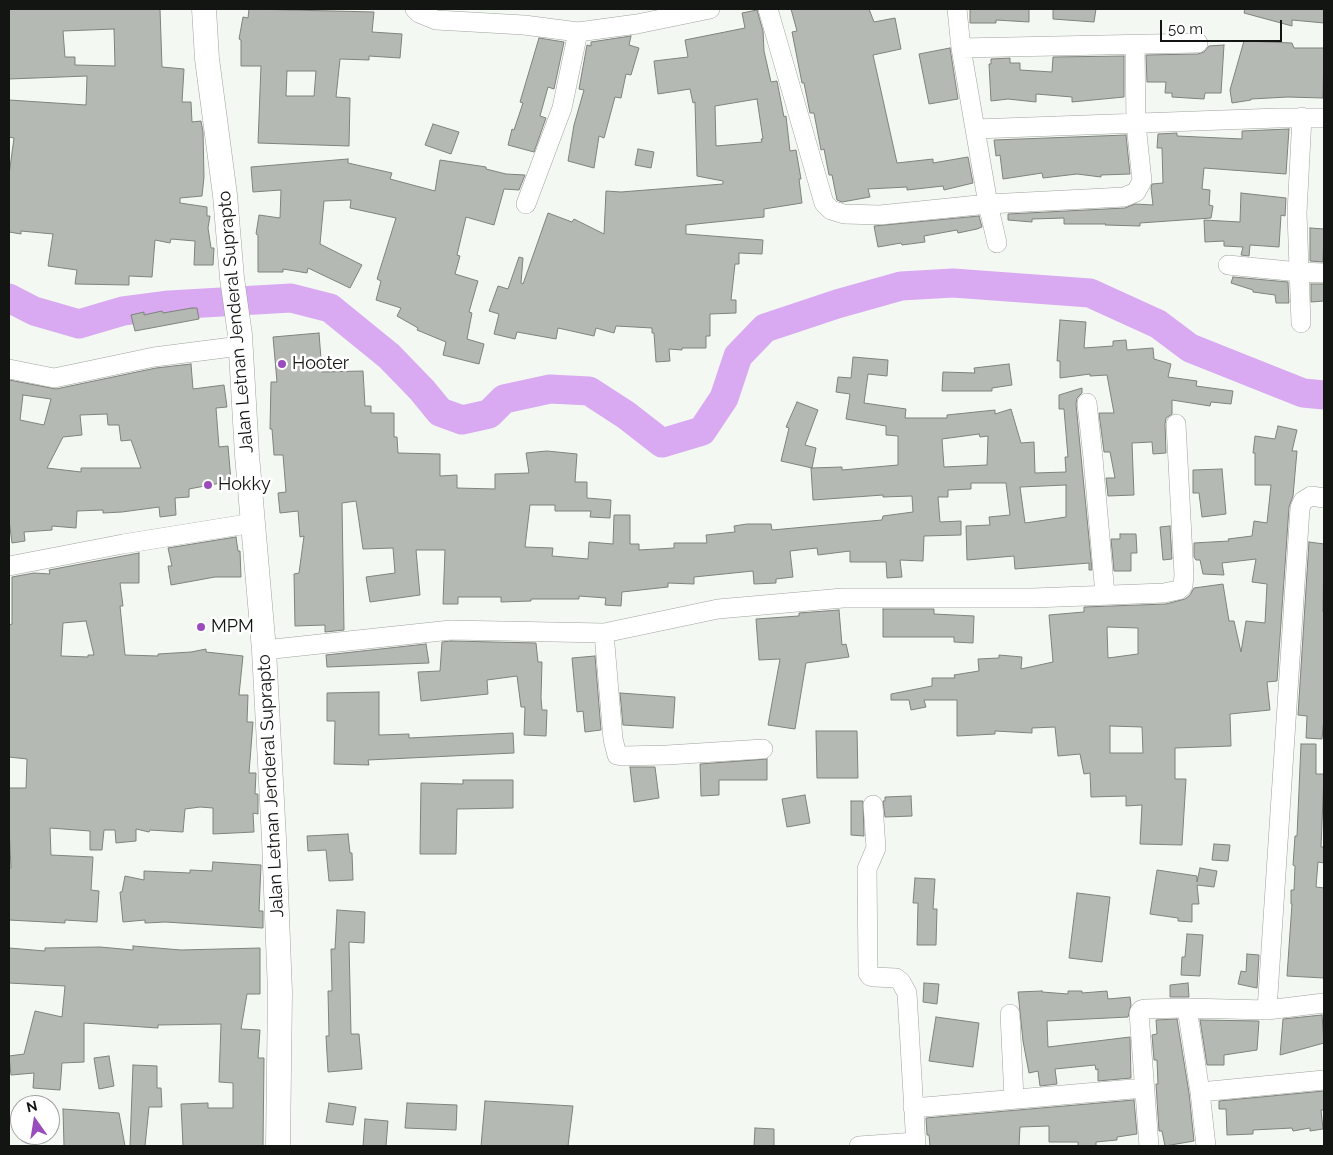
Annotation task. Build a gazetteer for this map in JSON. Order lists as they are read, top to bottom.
{
  "streets": {
    "main road": ["Jalan Letnan Jenderal Suprapto"]
  },
  "places": ["Hooter", "Hokky", "MPM"],
  "scale_bar": "50 m",
  "north": "top"
}
